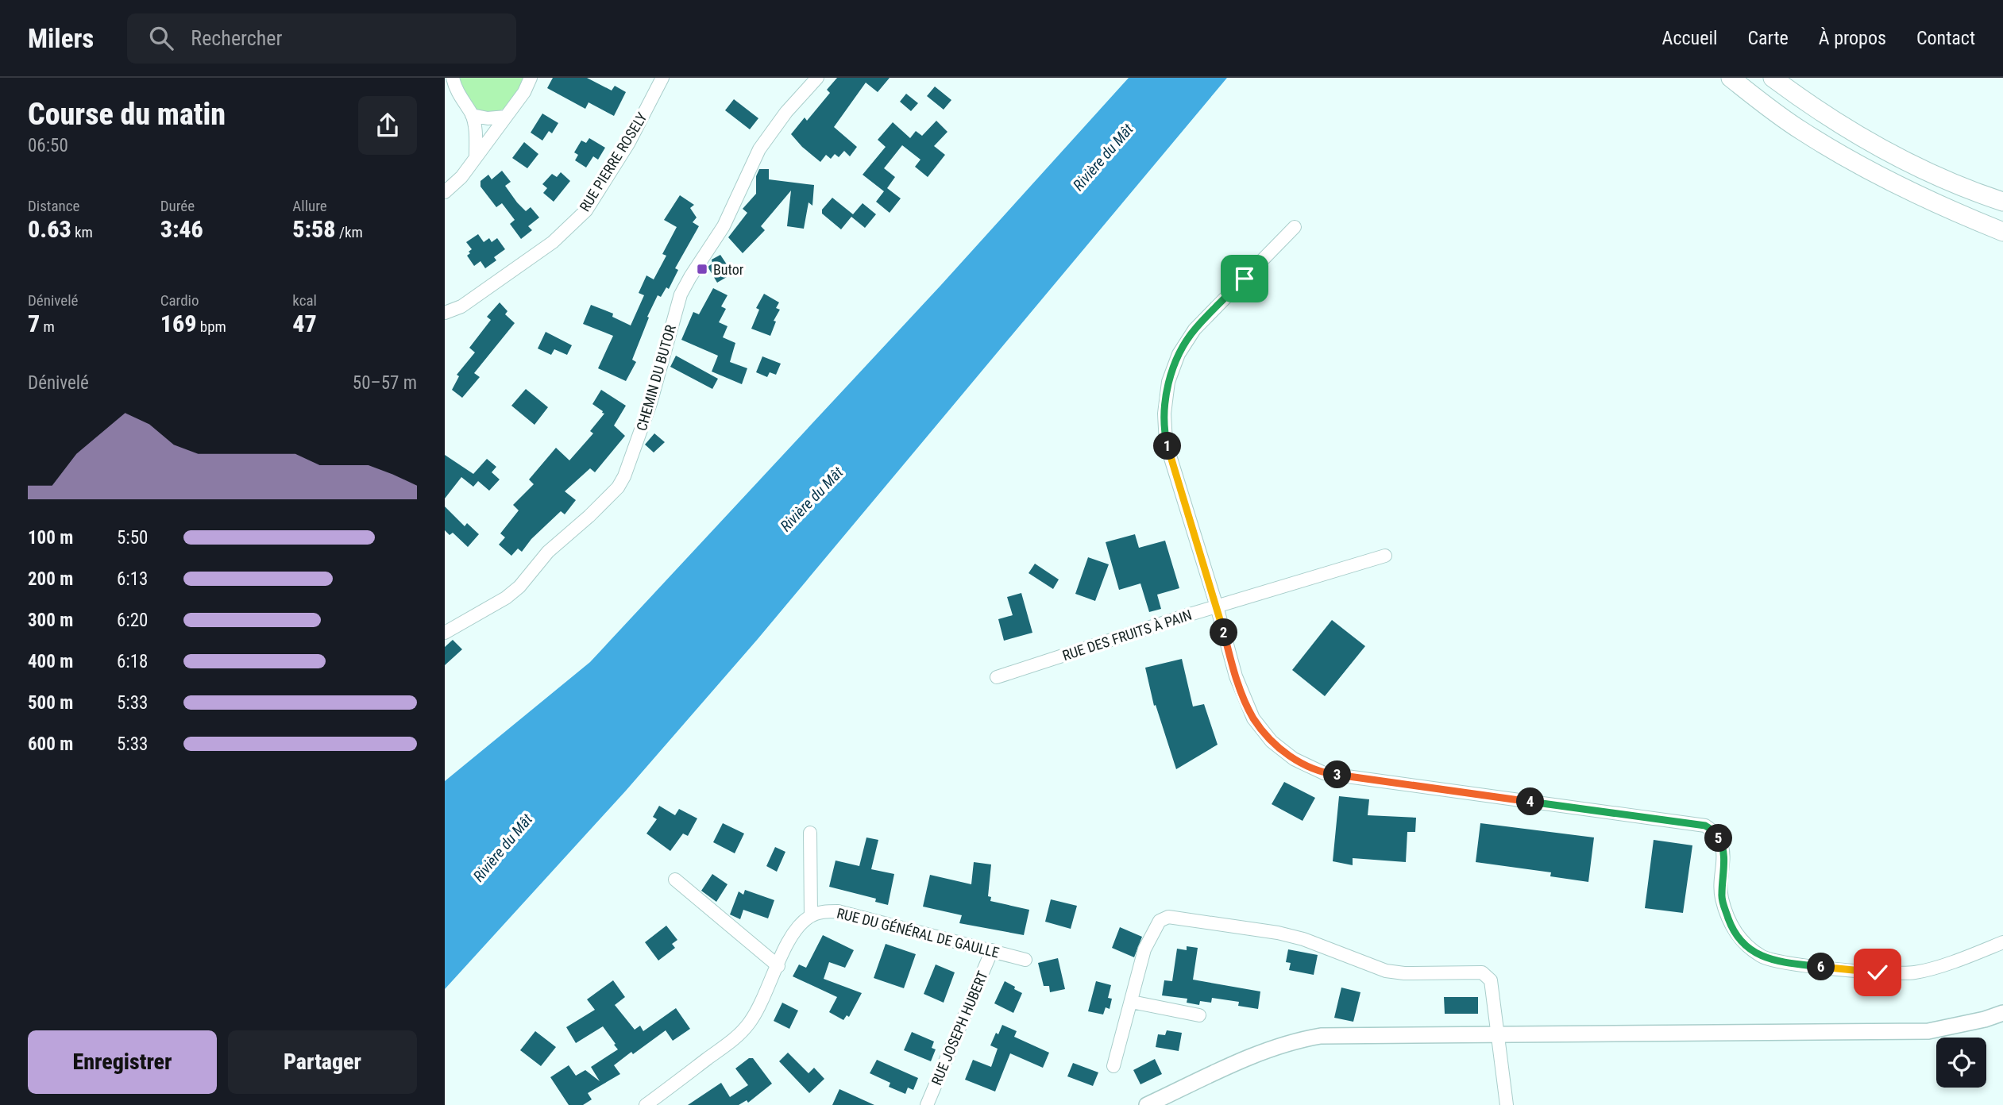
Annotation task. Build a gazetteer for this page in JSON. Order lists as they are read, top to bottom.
{
  "streets": {
    "street": [
      "RUE PIERRE ROSELY",
      "CHEMIN DU BUTOR",
      "RUE DES FRUITS À PAIN",
      "RUE DU GÉNÉRAL DE GAULLE",
      "RUE JOSEPH HUBERT"
    ]
  },
  "crossings": [
    ["RUE DU GÉNÉRAL DE GAULLE", "RUE JOSEPH HUBERT"]
  ],
  "water": ["Rivière du Mât"],
  "places": {
    "transit": ["Butor"]
  },
  "page": {
    "header": "Milers",
    "search": "Rechercher",
    "nav": [
      "Accueil",
      "Carte",
      "À propos",
      "Contact"
    ],
    "heading": ["Course du matin", "06:50"],
    "stats": [
      ["Distance", "0.63 km"],
      ["Durée", "3:46"],
      ["Allure", "5:58 /km"],
      ["Dénivelé", "7 m"],
      ["Cardio", "169 bpm"],
      ["kcal", "47"]
    ],
    "chart": ["Dénivelé", "50–57 m"],
    "pins": [
      "1",
      "2",
      "3",
      "4",
      "5",
      "6"
    ],
    "list": [
      {
        "name": "100 m",
        "note": "5:50"
      },
      {
        "name": "200 m",
        "note": "6:13"
      },
      {
        "name": "300 m",
        "note": "6:20"
      },
      {
        "name": "400 m",
        "note": "6:18"
      },
      {
        "name": "500 m",
        "note": "5:33"
      },
      {
        "name": "600 m",
        "note": "5:33"
      }
    ],
    "buttons": ["Enregistrer", "Partager"]
  }
}
